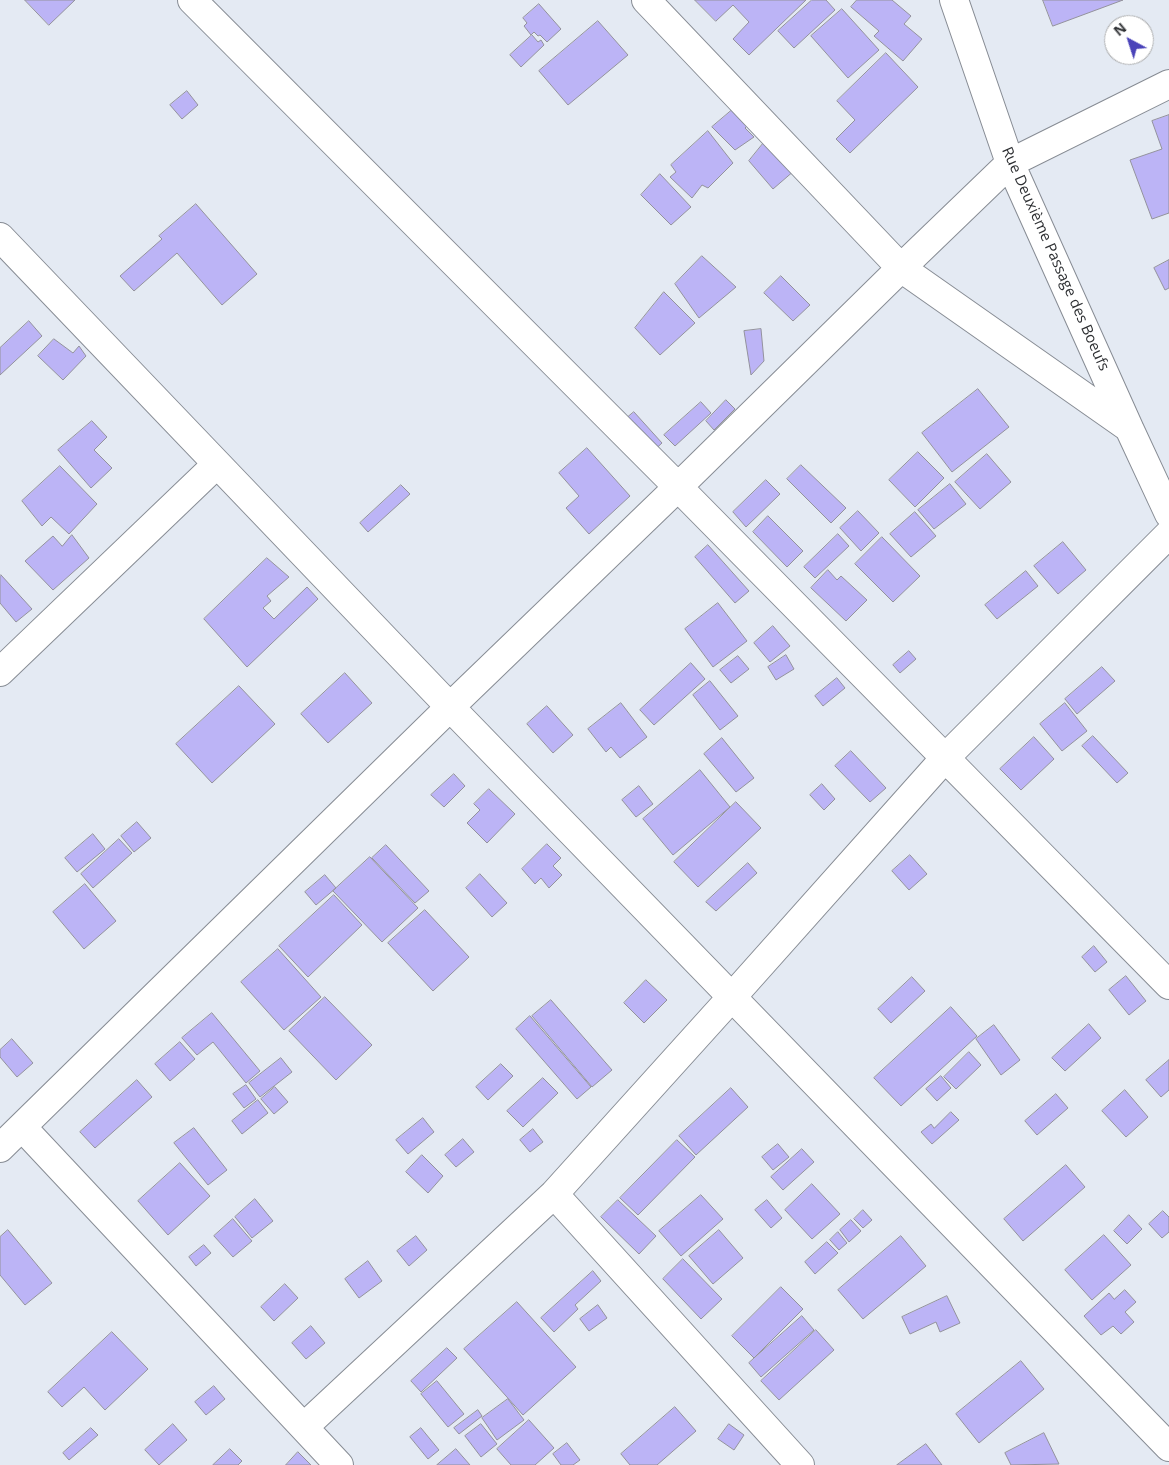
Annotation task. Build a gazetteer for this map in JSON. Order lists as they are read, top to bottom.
{
  "streets": {
    "street": ["Rue Deuxième Passage des Boeufs"]
  },
  "north": "top left"
}
